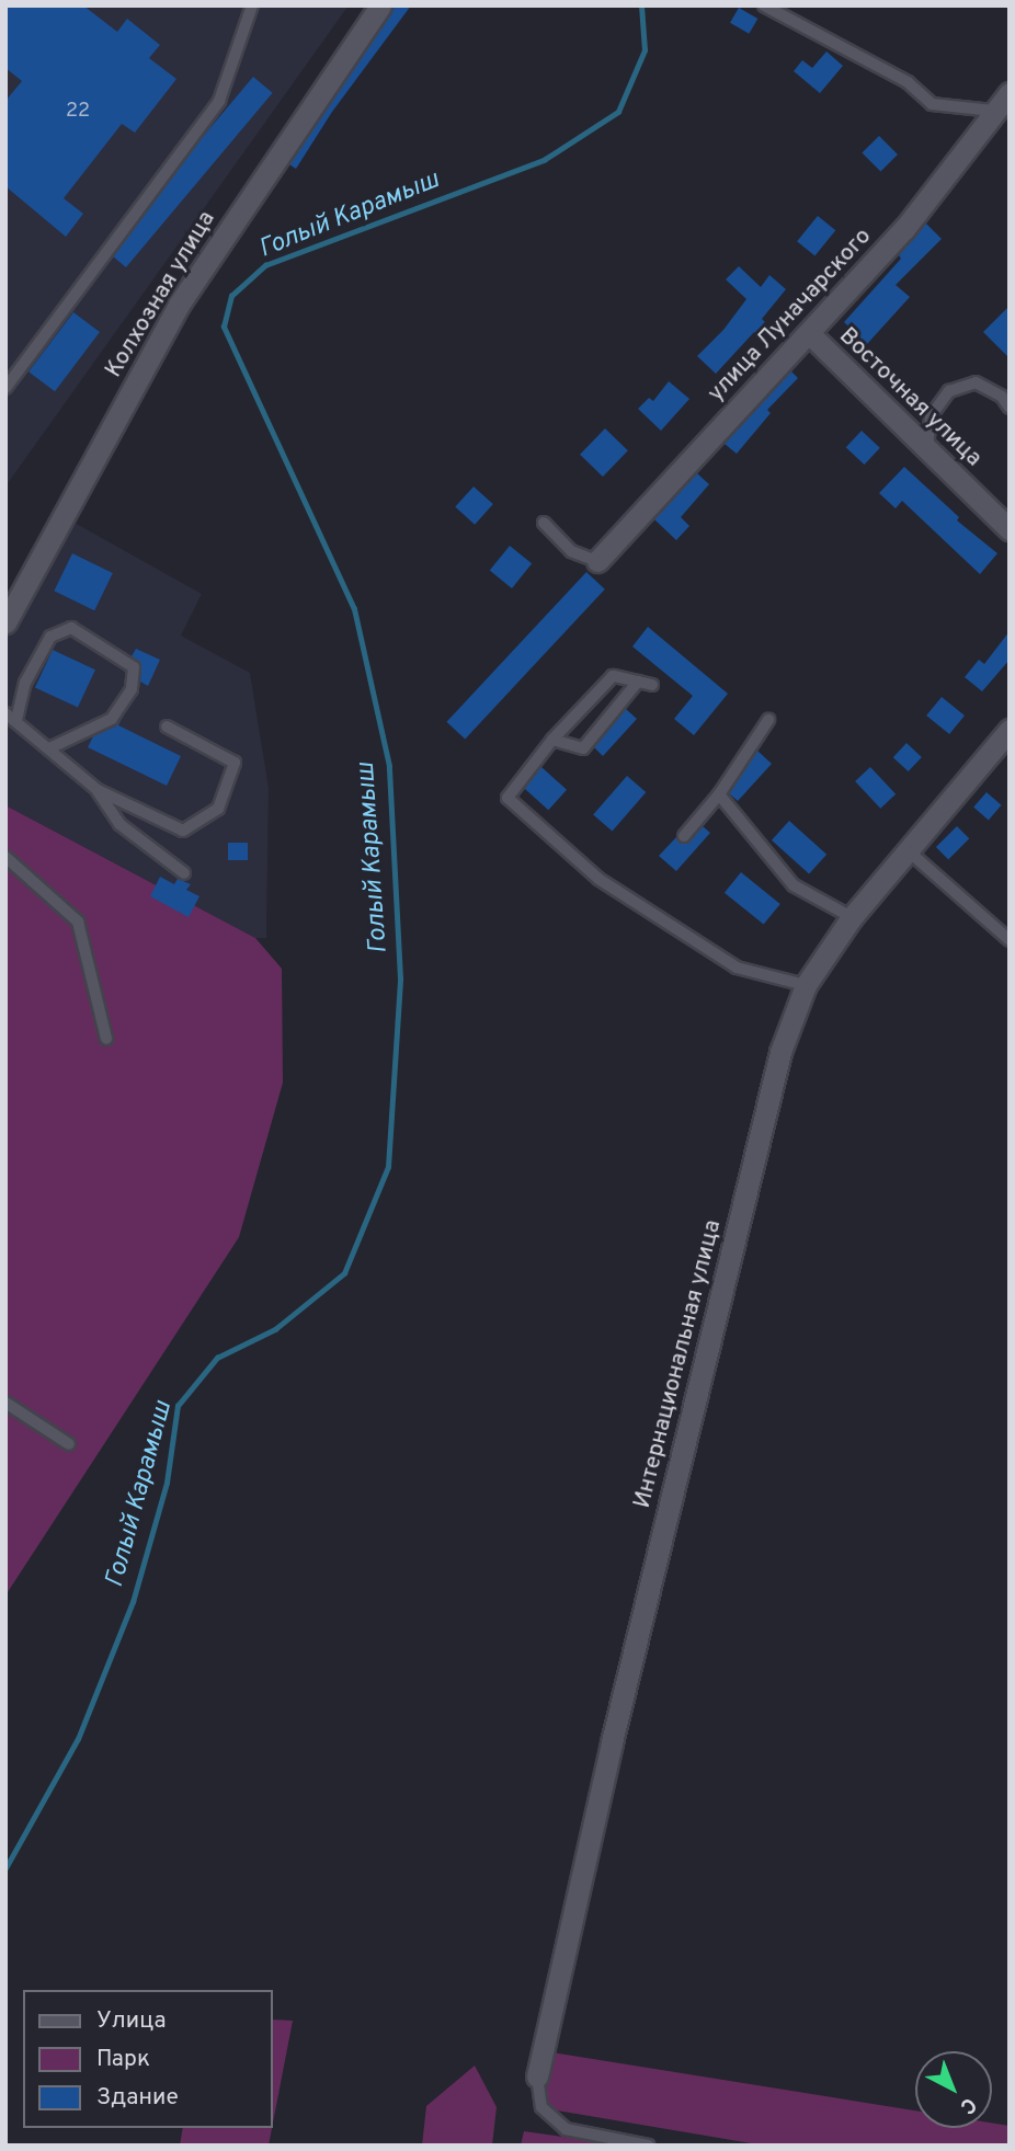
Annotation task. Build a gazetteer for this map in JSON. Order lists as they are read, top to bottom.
{
  "streets": {
    "street": [
      "Колхозная улица",
      "улица Луначарского",
      "Восточная улица",
      "Интернациональная улица"
    ]
  },
  "crossings": [
    ["улица Луначарского", "Восточная улица"]
  ],
  "water": ["Голый Карамыш"],
  "house_numbers": ["22"],
  "legend": ["Улица", "Парк", "Здание"],
  "north": "bottom right"
}
